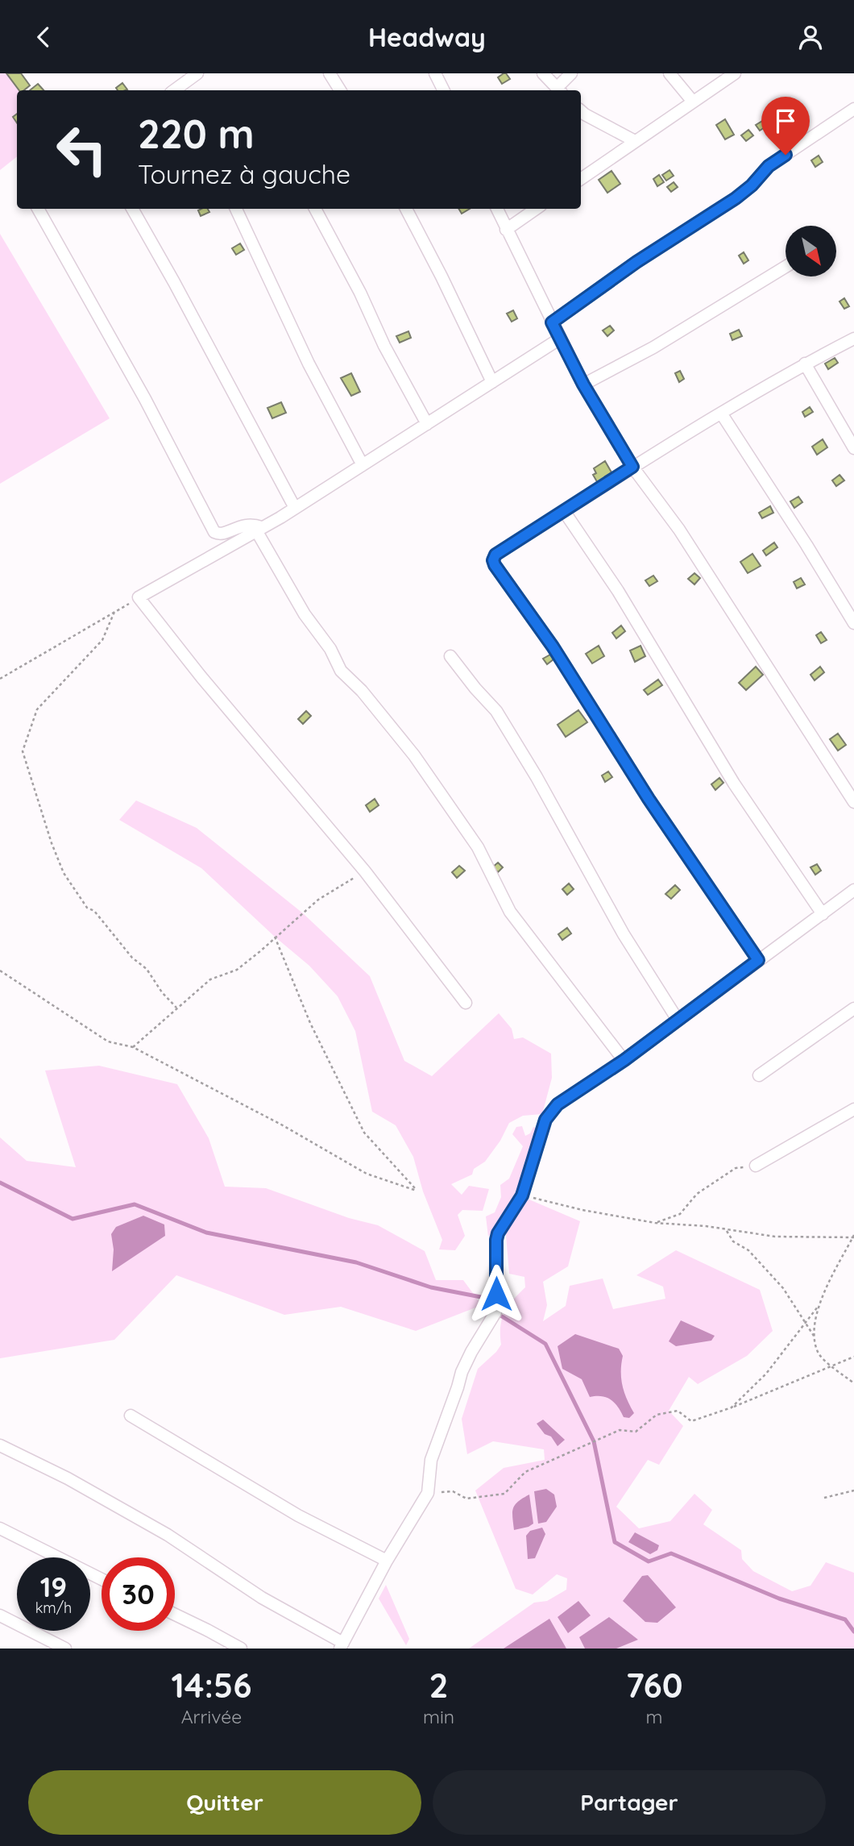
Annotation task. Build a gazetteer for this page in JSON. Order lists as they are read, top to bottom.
{
  "north": "bottom right",
  "page": {
    "header": "Headway",
    "turn": ["220 m", "Tournez à gauche"],
    "speed": "19 km/h",
    "limit": "30",
    "eta": [
      "14:56",
      "Arrivée",
      "2",
      "min",
      "760",
      "m"
    ],
    "buttons": ["Quitter", "Partager"]
  }
}
